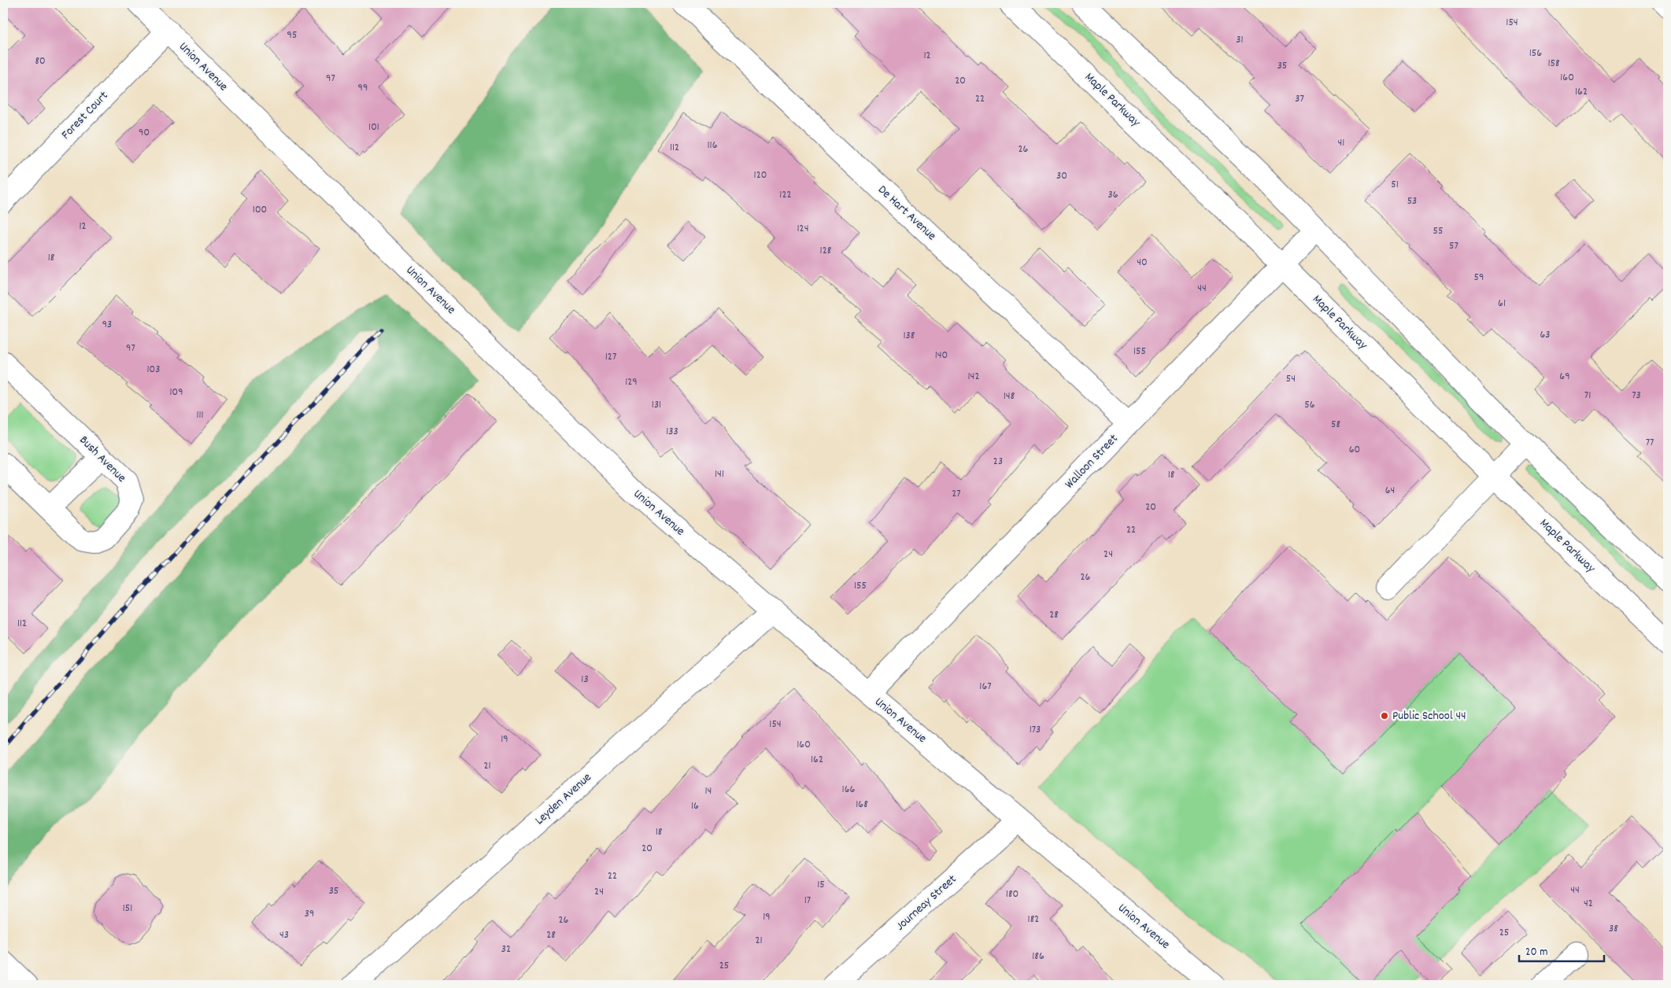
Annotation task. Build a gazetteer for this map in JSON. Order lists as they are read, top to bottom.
{
  "streets": {
    "street": [
      "Union Avenue",
      "Maple Parkway",
      "Forest Court",
      "De Hart Avenue",
      "Bush Avenue",
      "Walloon Street",
      "Leyden Avenue",
      "Journeay Street"
    ]
  },
  "crossings": [
    ["Union Avenue", "Forest Court"],
    ["Union Avenue", "Walloon Street"],
    ["Union Avenue", "Leyden Avenue"],
    ["Union Avenue", "Journeay Street"],
    ["Maple Parkway", "Walloon Street"],
    ["De Hart Avenue", "Walloon Street"]
  ],
  "places": ["Public School 44"],
  "house_numbers": [
    "154",
    "95",
    "31",
    "156",
    "12",
    "80",
    "158",
    "35",
    "160",
    "97",
    "20",
    "99",
    "162",
    "22",
    "37",
    "101",
    "90",
    "41",
    "116",
    "112",
    "26",
    "120",
    "30",
    "51",
    "122",
    "36",
    "53",
    "100",
    "12",
    "124",
    "55",
    "57",
    "128",
    "18",
    "40",
    "59",
    "44",
    "61",
    "93",
    "63",
    "138",
    "97",
    "155",
    "140",
    "127",
    "103",
    "142",
    "69",
    "54",
    "129",
    "109",
    "71",
    "73",
    "148",
    "131",
    "56",
    "111",
    "58",
    "133",
    "77",
    "60",
    "23",
    "141",
    "18",
    "64",
    "27",
    "20",
    "22",
    "24",
    "26",
    "155",
    "28",
    "112",
    "13",
    "167",
    "154",
    "173",
    "19",
    "160",
    "162",
    "21",
    "166",
    "14",
    "168",
    "16",
    "18",
    "20",
    "22",
    "15",
    "44",
    "35",
    "24",
    "180",
    "17",
    "42",
    "151",
    "39",
    "19",
    "182",
    "26",
    "38",
    "25",
    "43",
    "28",
    "21",
    "32",
    "186",
    "25"
  ],
  "scale_bar": "20 m"
}
